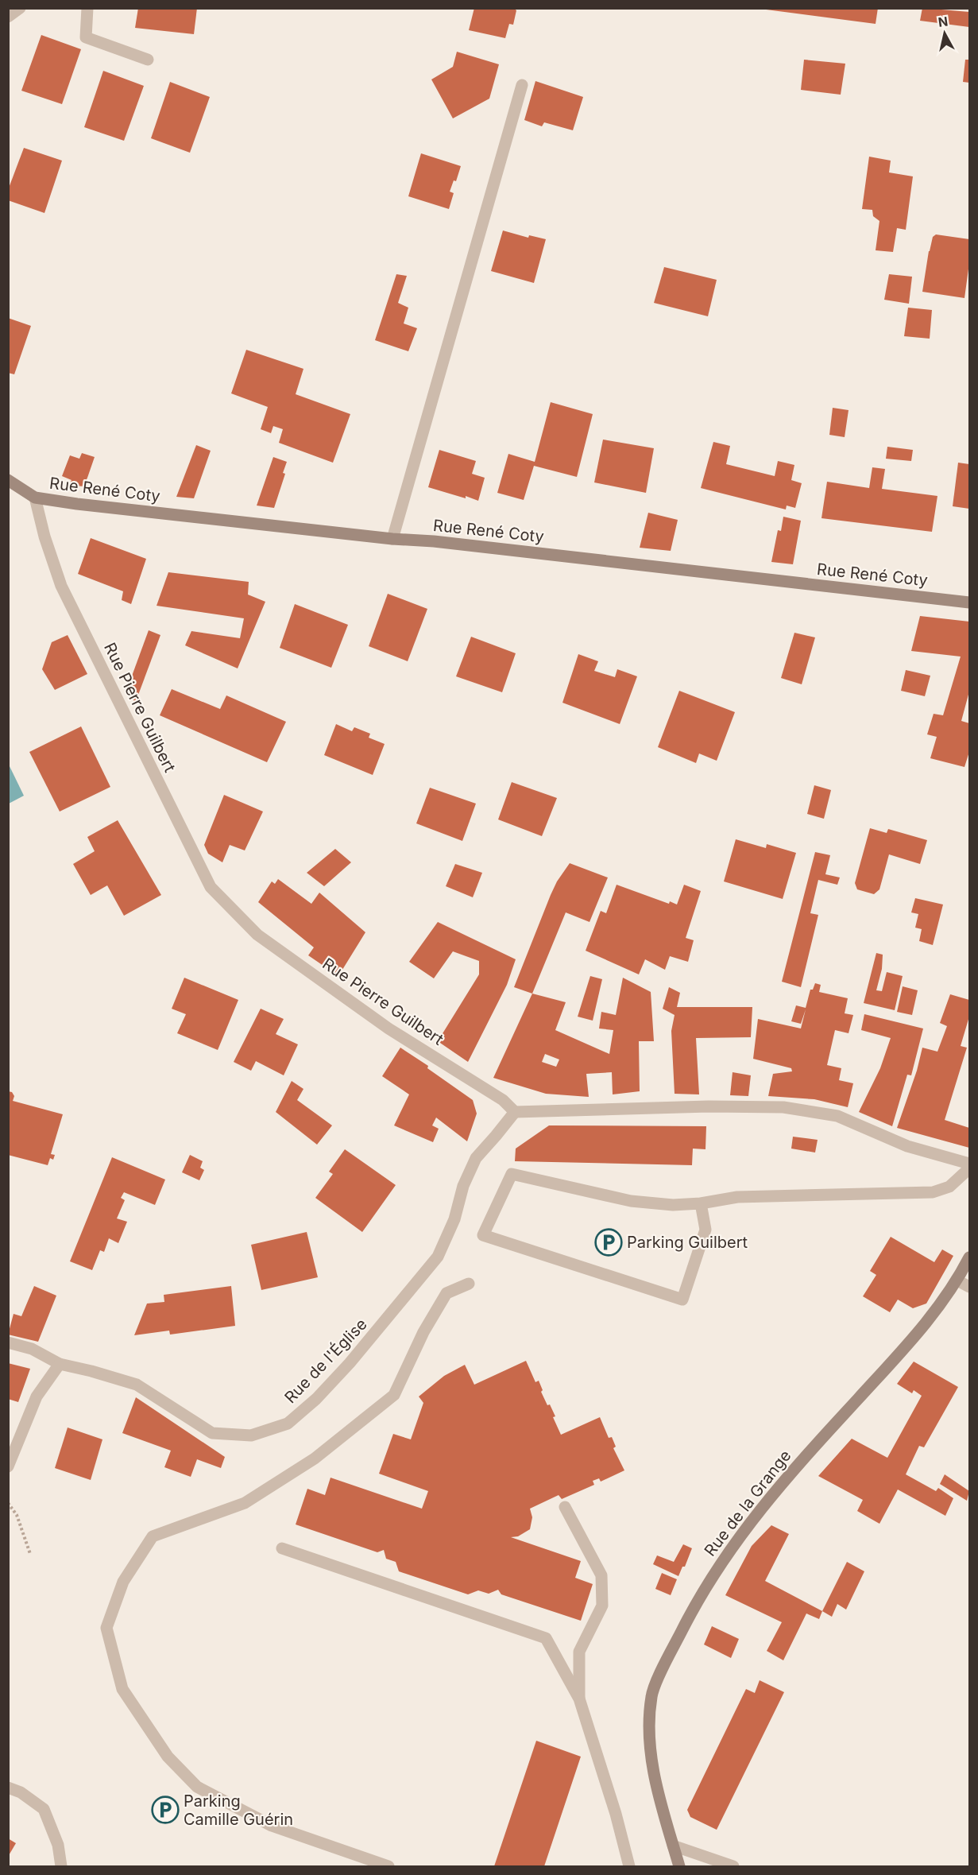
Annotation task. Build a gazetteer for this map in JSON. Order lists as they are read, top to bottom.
{
  "streets": {
    "street": [
      "Rue René Coty",
      "Rue Pierre Guilbert",
      "Rue de l'Église",
      "Rue de la Grange"
    ]
  },
  "crossings": [
    ["Rue René Coty", "Rue Pierre Guilbert"],
    ["Rue Pierre Guilbert", "Rue de l'Église"]
  ],
  "places": {
    "parking": ["Parking Guilbert", "Parking Camille Guérin"]
  },
  "north": "top"
}
